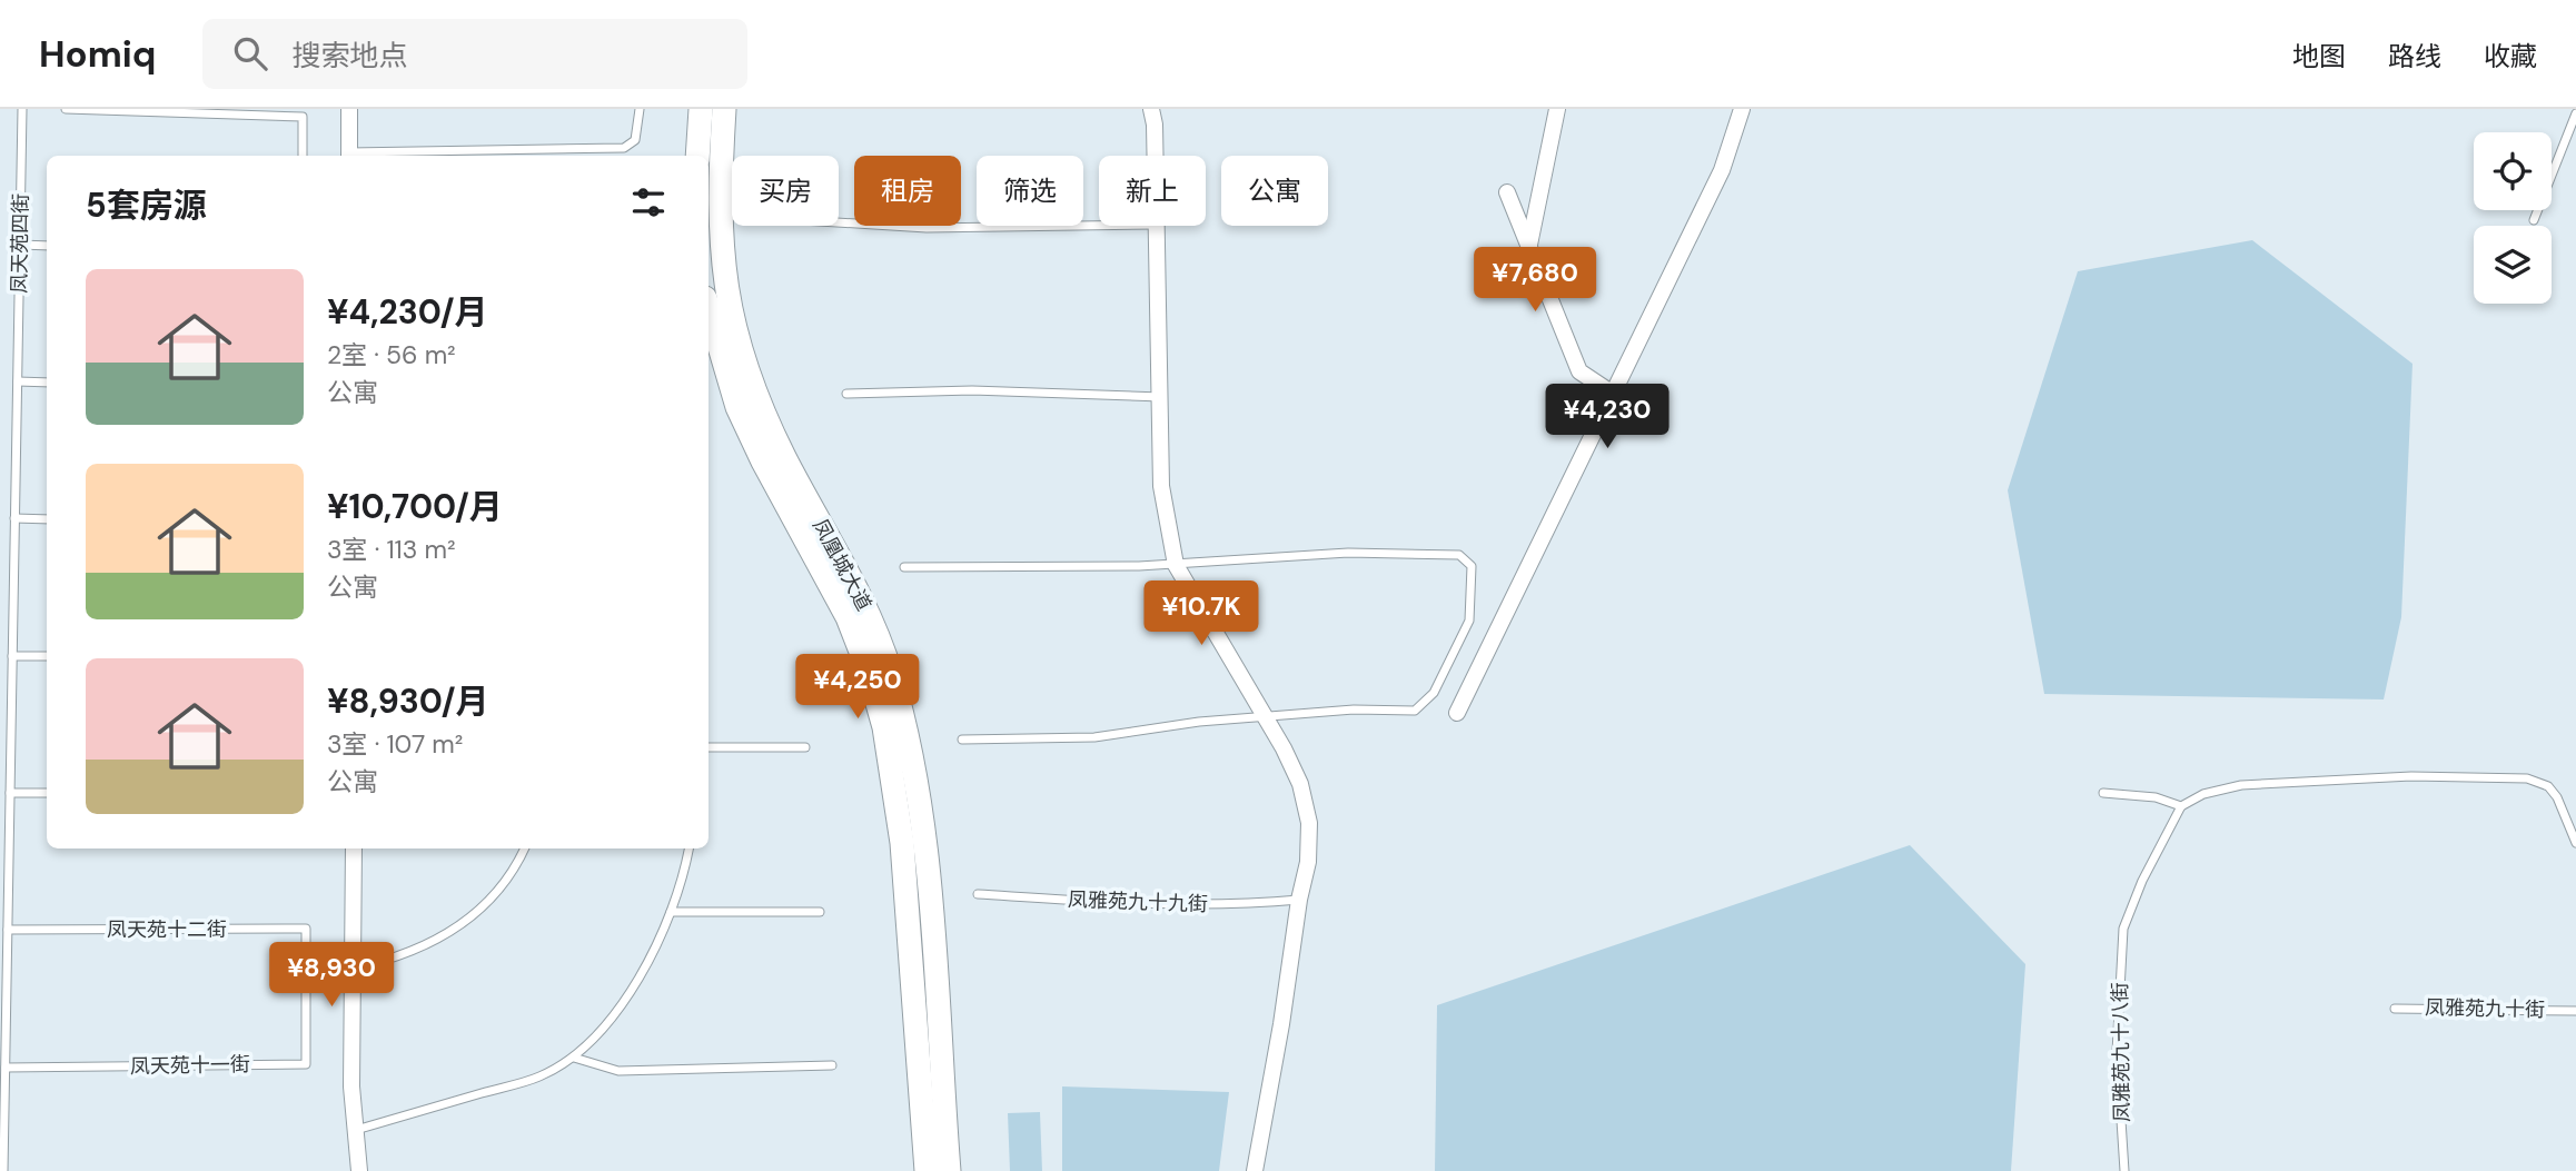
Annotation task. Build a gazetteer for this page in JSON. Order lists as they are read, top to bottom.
{
  "streets": {
    "main road": ["凤凰城大道"],
    "lane": [
      "凤天苑四街",
      "凤雅苑九十九街",
      "凤天苑十二街",
      "凤雅苑九十街",
      "凤雅苑九十八街",
      "凤天苑十一街"
    ]
  },
  "crossings": [
    ["凤天苑四街", "凤天苑十二街"],
    ["凤天苑四街", "凤天苑十一街"],
    ["凤天苑十二街", "凤天苑十一街"]
  ],
  "page": {
    "header": "Homiq",
    "search": "搜索地点",
    "nav": ["地图", "路线", "收藏"],
    "chip": [
      "买房",
      "租房",
      "筛选",
      "新上",
      "公寓"
    ],
    "heading": "5套房源",
    "price": [
      "¥7,680",
      "¥4,230",
      "¥10.7K",
      "¥4,250",
      "¥8,930"
    ],
    "list": [
      {
        "name": "¥4,230/月",
        "note": "2室 · 56 m² · 公寓"
      },
      {
        "name": "¥10,700/月",
        "note": "3室 · 113 m² · 公寓"
      },
      {
        "name": "¥8,930/月",
        "note": "3室 · 107 m² · 公寓"
      }
    ]
  }
}
